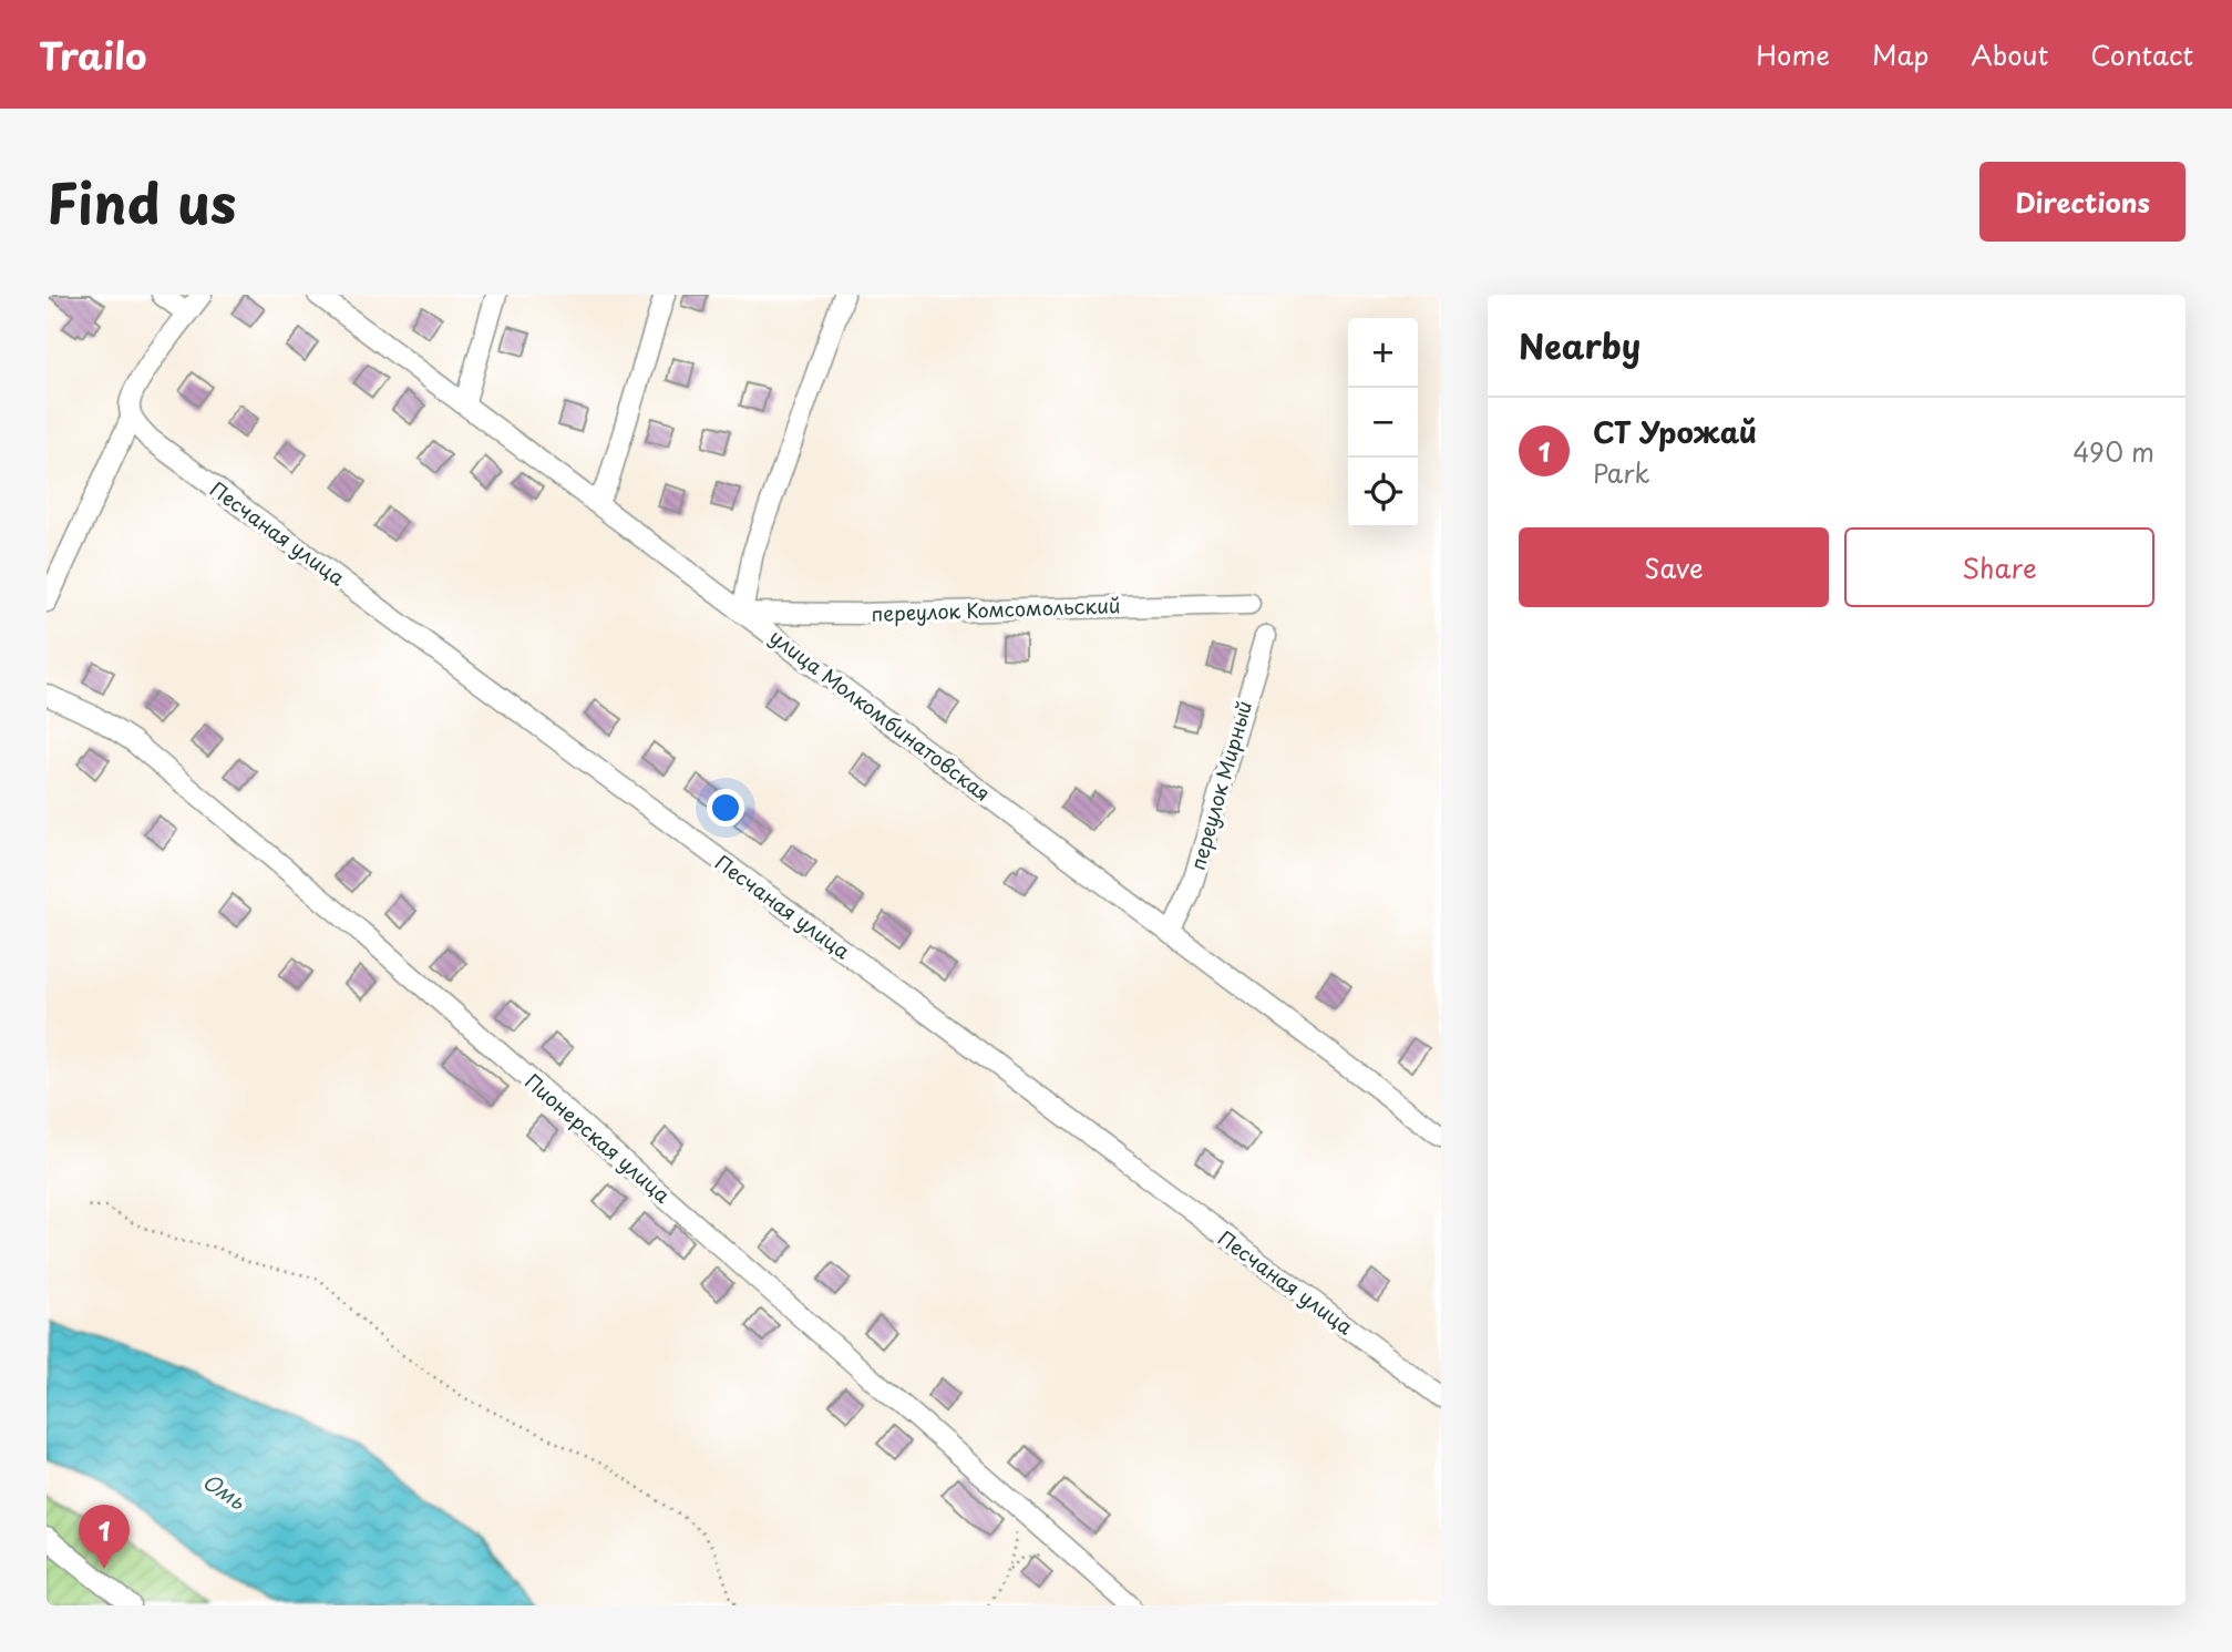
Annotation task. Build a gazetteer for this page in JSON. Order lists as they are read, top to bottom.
{
  "streets": {
    "street": [
      "Песчаная улица",
      "переулок Комсомольский",
      "улица Молкомбинатовская",
      "переулок Мирный",
      "Пионерская улица"
    ]
  },
  "crossings": [
    ["переулок Комсомольский", "улица Молкомбинатовская"],
    ["улица Молкомбинатовская", "переулок Мирный"]
  ],
  "water": ["Омь"],
  "page": {
    "header": "Trailo",
    "nav": [
      "Home",
      "Map",
      "About",
      "Contact"
    ],
    "title": "Find us",
    "buttons": [
      "Directions",
      ["Save", "Share"]
    ],
    "heading": "Nearby",
    "map_buttons": ["+", "−"],
    "list": [
      {
        "mark": "1",
        "name": "СТ Урожай",
        "note": "Park",
        "value": "490 m"
      }
    ],
    "pins": "1"
  }
}
